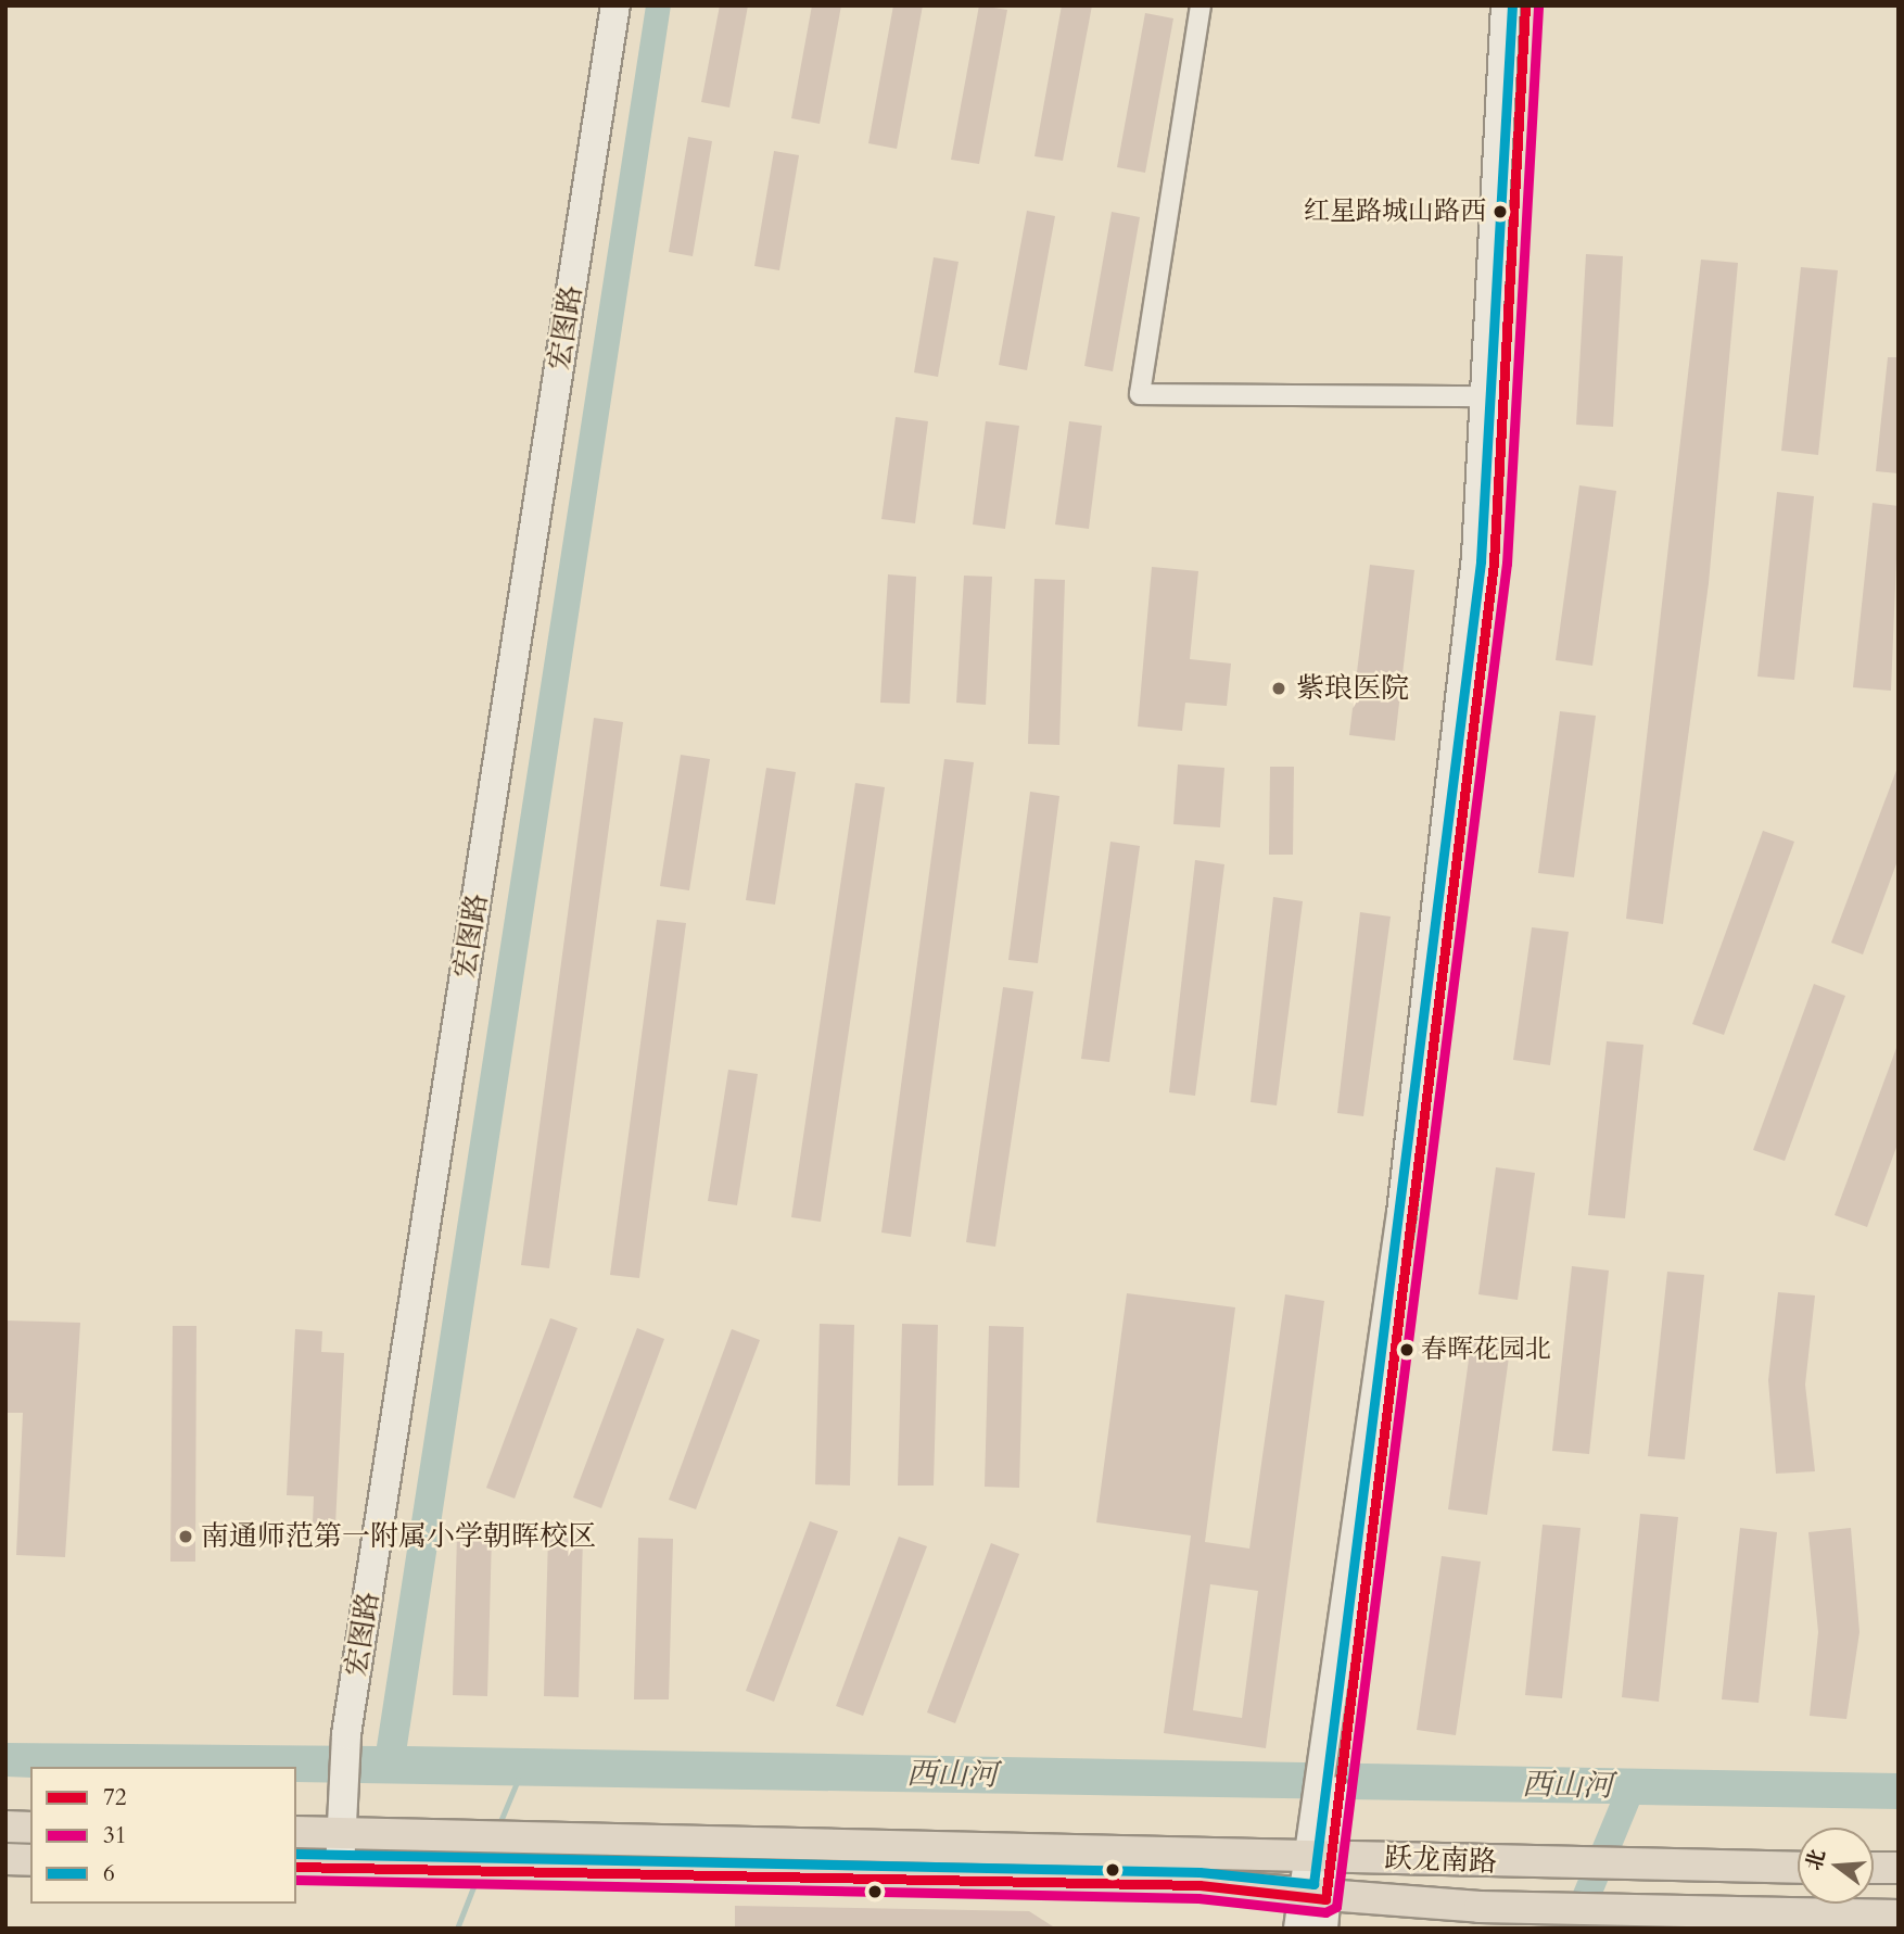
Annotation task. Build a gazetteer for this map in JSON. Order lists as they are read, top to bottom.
{
  "streets": {
    "main road": ["宏图路", "跃龙南路"]
  },
  "crossings": [
    ["宏图路", "跃龙南路"]
  ],
  "water": ["西山河"],
  "places": [
    "红星路城山路西",
    "紫琅医院",
    "春晖花园北",
    "南通师范第一附属小学朝晖校区"
  ],
  "lines": ["transit line 72", "transit line 6", "transit line 31"],
  "legend": ["72", "31", "6"],
  "north": "left"
}
